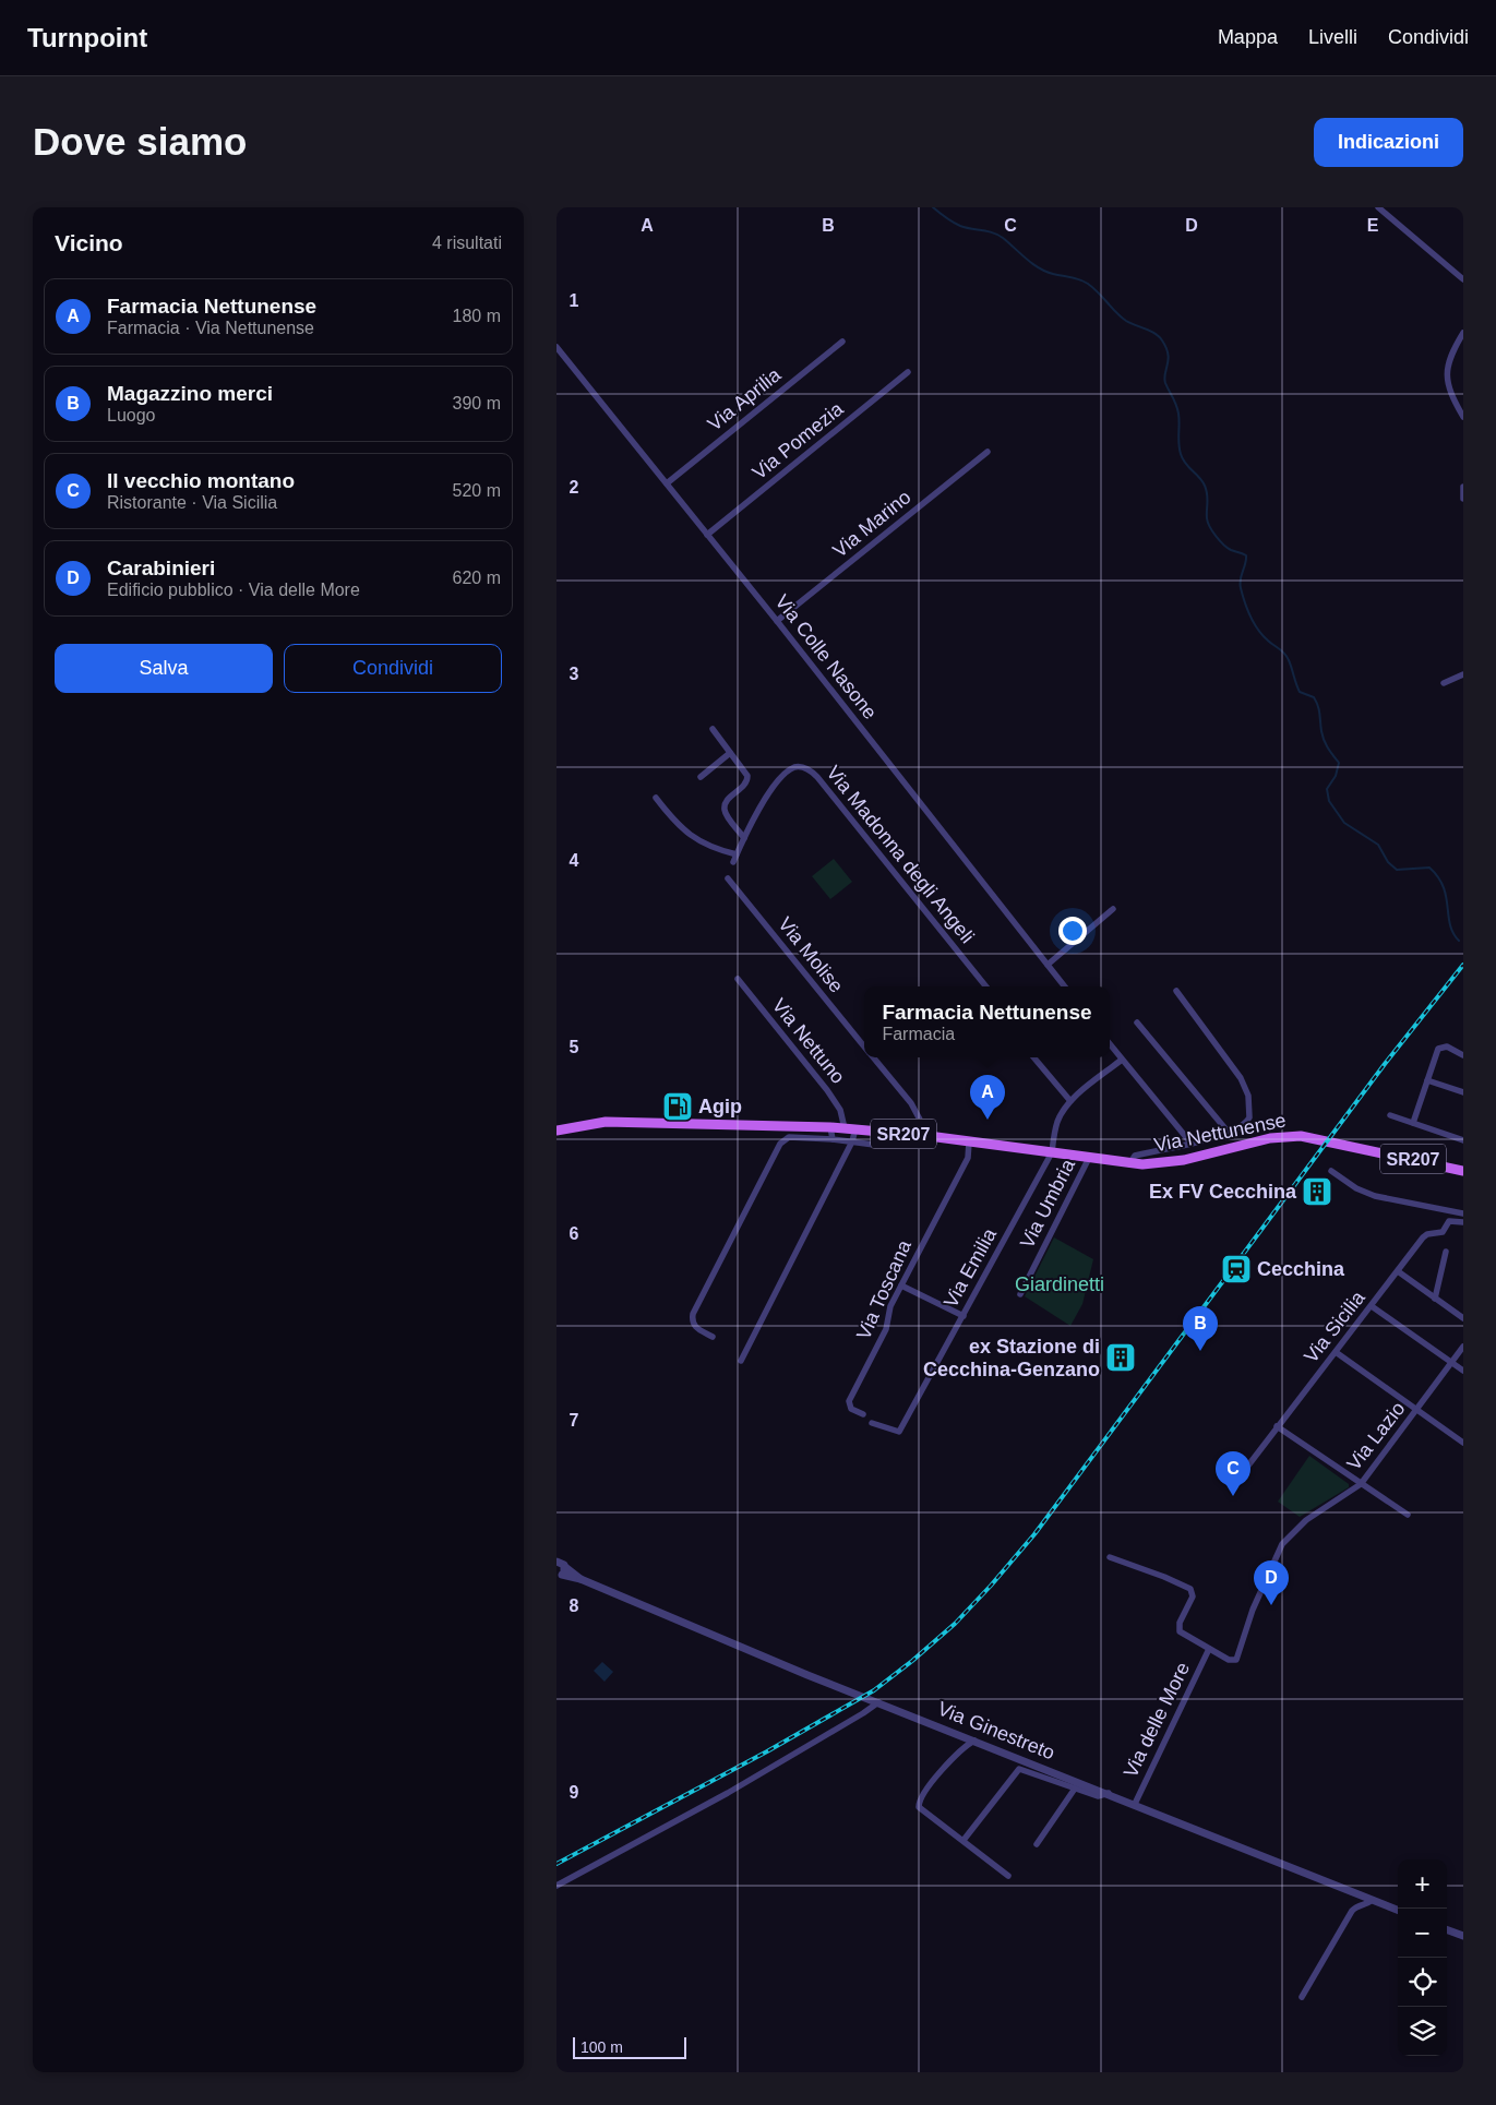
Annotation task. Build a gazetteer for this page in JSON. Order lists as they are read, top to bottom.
{
  "streets": {
    "main road": ["Via Nettunense", "SR207"],
    "street": [
      "Via Aprilia",
      "Via Pomezia",
      "Via Marino",
      "Via Colle Nasone",
      "Via Madonna degli Angeli",
      "Via Molise",
      "Via Nettuno",
      "Via Umbria",
      "Via Emilia",
      "Via Toscana",
      "Via Sicilia",
      "Via Lazio",
      "Via delle More",
      "Via Ginestreto"
    ]
  },
  "crossings": [
    ["Via Aprilia", "Via Colle Nasone"],
    ["Via Pomezia", "Via Colle Nasone"],
    ["Via Marino", "Via Colle Nasone"],
    ["Via Molise", "Via Nettunense"],
    ["Via Nettuno", "Via Nettunense"],
    ["Via Nettunense", "Via Umbria"],
    ["Via Nettunense", "Via Emilia"],
    ["Via Nettunense", "Via Toscana"],
    ["Via Lazio", "Via delle More"],
    ["Via delle More", "Via Ginestreto"]
  ],
  "parks": ["Giardinetti"],
  "places": {
    "fuel station": ["Agip"],
    "building": ["Ex FV Cecchina", "ex Stazione di Cecchina-Genzano"],
    "station": ["Cecchina"]
  },
  "scale_bar": "100 m",
  "page": {
    "header": "Turnpoint",
    "nav": ["Mappa", "Livelli", "Condividi"],
    "buttons": [
      "Indicazioni",
      ["Salva", "Condividi"]
    ],
    "title": "Dove siamo",
    "heading": ["Vicino", "4 risultati"],
    "list": [
      {
        "mark": "A",
        "name": "Farmacia Nettunense",
        "note": "Farmacia · Via Nettunense",
        "value": "180 m"
      },
      {
        "mark": "B",
        "name": "Magazzino merci",
        "note": "Luogo",
        "value": "390 m"
      },
      {
        "mark": "C",
        "name": "Il vecchio montano",
        "note": "Ristorante · Via Sicilia",
        "value": "520 m"
      },
      {
        "mark": "D",
        "name": "Carabinieri",
        "note": "Edificio pubblico · Via delle More",
        "value": "620 m"
      }
    ],
    "popup": ["Farmacia Nettunense", "Farmacia"],
    "pins": [
      "A",
      "B",
      "C",
      "D"
    ],
    "map_buttons": ["+", "−"],
    "scale": "100 m"
  },
  "grid": {
    "columns": [
      "A",
      "B",
      "C",
      "D",
      "E"
    ],
    "rows": [
      "1",
      "2",
      "3",
      "4",
      "5",
      "6",
      "7",
      "8",
      "9"
    ]
  }
}
